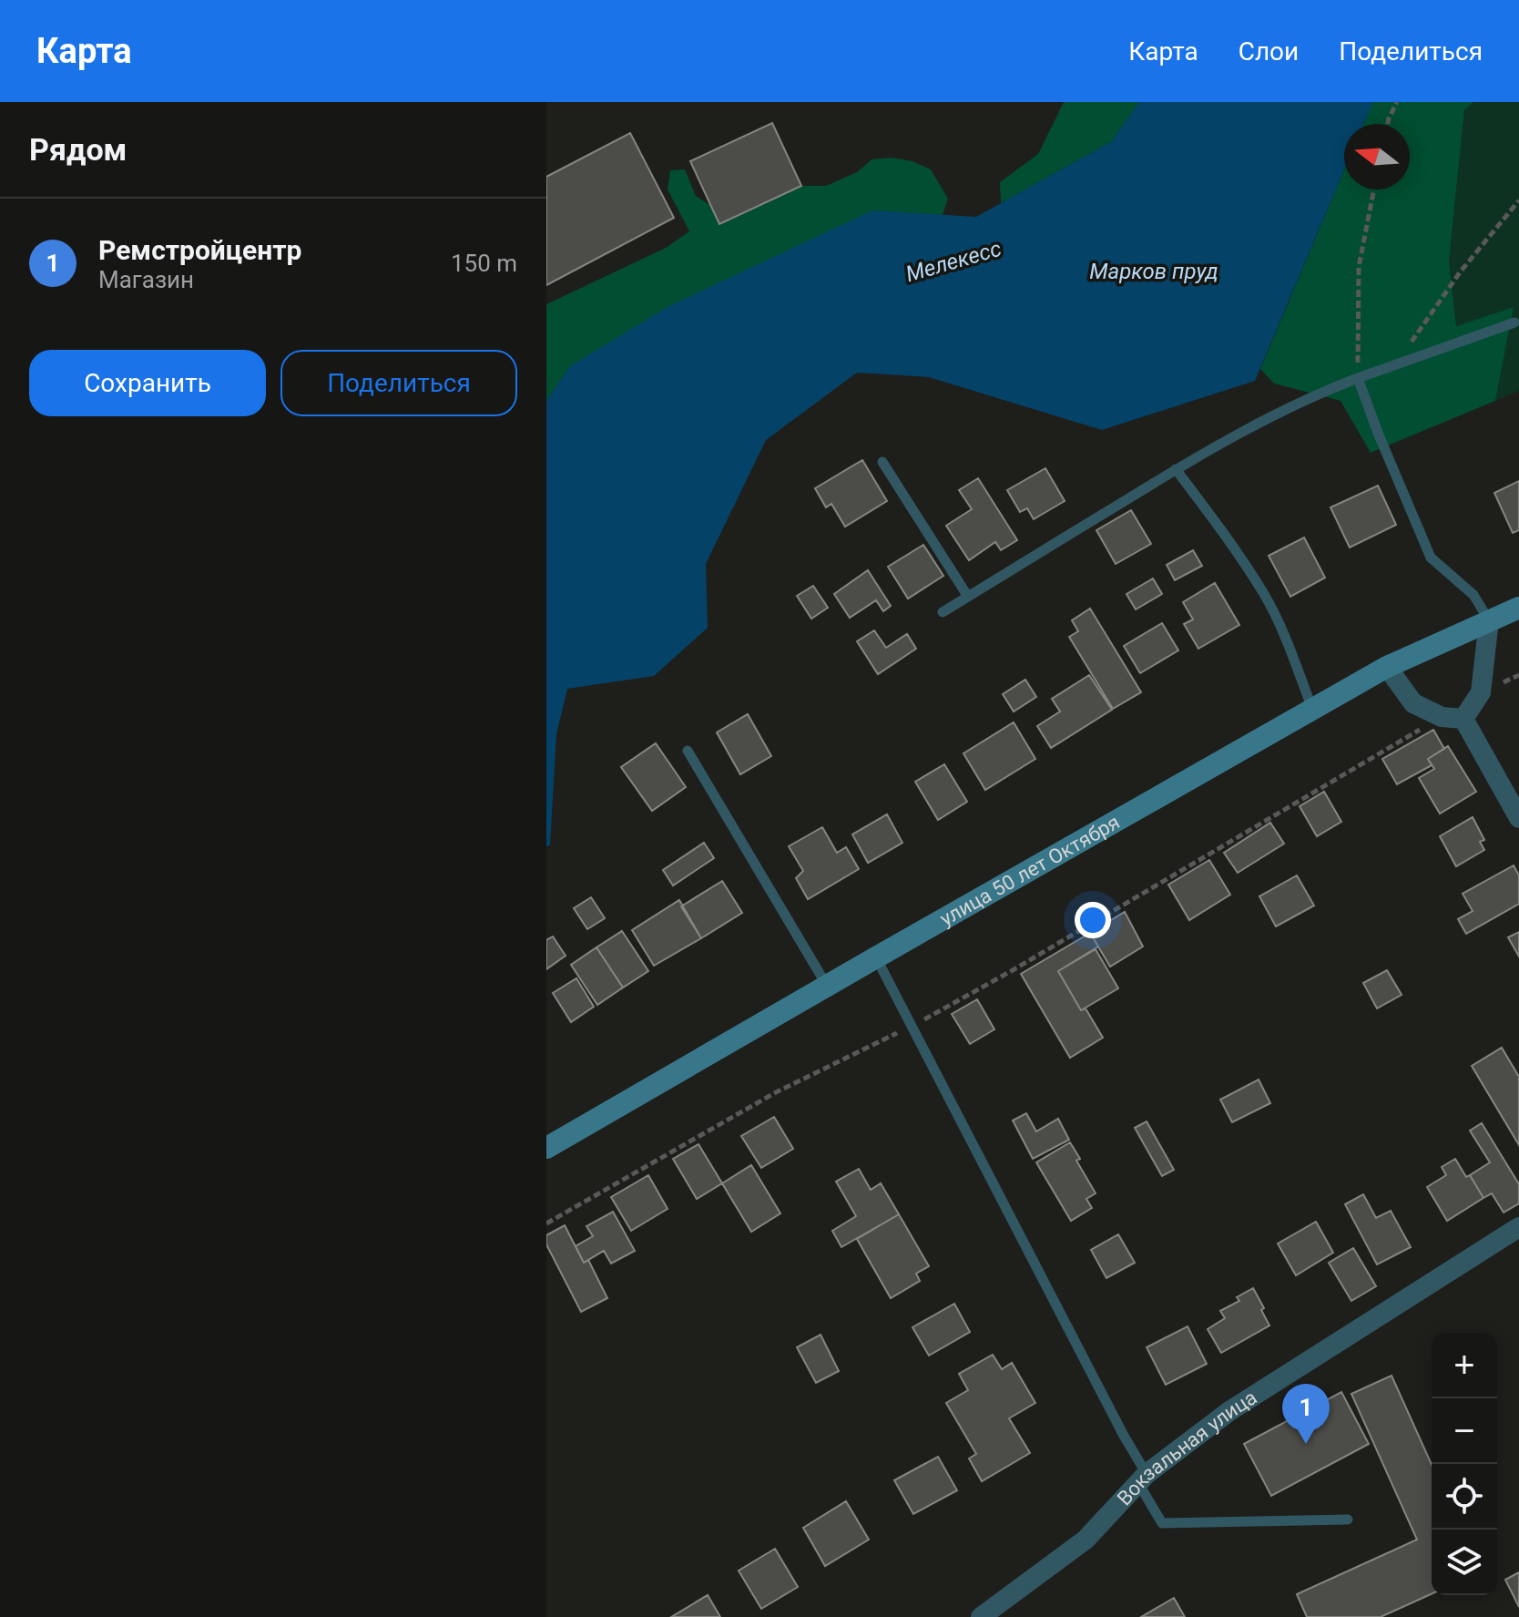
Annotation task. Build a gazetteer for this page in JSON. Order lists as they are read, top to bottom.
{
  "streets": {
    "main road": ["улица 50 лет Октября"],
    "street": ["Вокзальная улица"]
  },
  "water": ["Мелекесс", "Марков пруд"],
  "north": "left",
  "page": {
    "header": "Карта",
    "nav": ["Карта", "Слои", "Поделиться"],
    "heading": "Рядом",
    "list": [
      {
        "mark": "1",
        "name": "Ремстройцентр",
        "note": "Магазин",
        "value": "150 m"
      }
    ],
    "buttons": ["Сохранить", "Поделиться"],
    "map_buttons": ["+", "−"],
    "pins": "1"
  }
}
